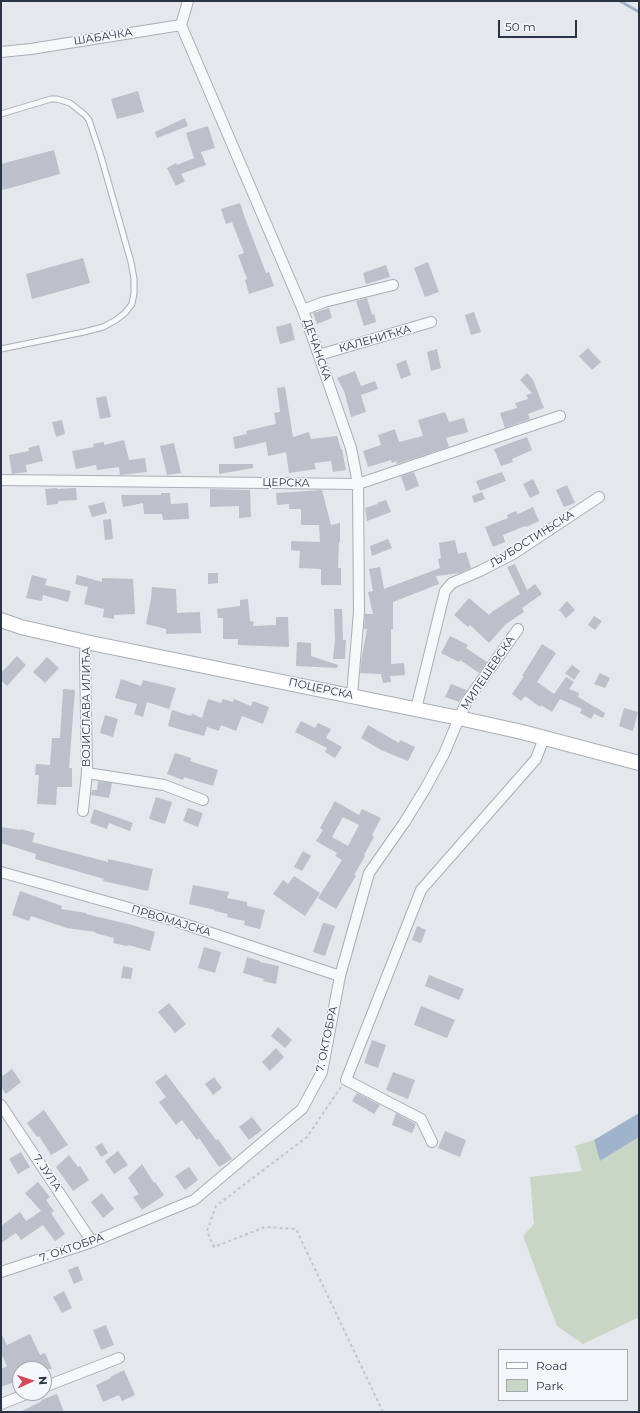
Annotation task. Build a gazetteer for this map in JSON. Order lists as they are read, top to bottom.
{
  "streets": {
    "main road": ["ПОЦЕРСКА"],
    "street": [
      "ШАБАЧКА",
      "КАЛЕНИЋКА",
      "ДЕЧАНСКА",
      "ЦЕРСКА",
      "ЉУБОСТИЊСКА",
      "МИЛЕШЕВСКА",
      "ВОЈИСЛАВА ИЛИЋА",
      "ПРВОМАЈСКА",
      "7. ОКТОБРА",
      "7. ЈУЛА"
    ]
  },
  "crossings": [
    ["ШАБАЧКА", "ДЕЧАНСКА"],
    ["КАЛЕНИЋКА", "ДЕЧАНСКА"],
    ["ДЕЧАНСКА", "ЦЕРСКА"],
    ["ДЕЧАНСКА", "ПОЦЕРСКА"],
    ["ЉУБОСТИЊСКА", "ПОЦЕРСКА"],
    ["МИЛЕШЕВСКА", "ПОЦЕРСКА"],
    ["МИЛЕШЕВСКА", "7. ОКТОБРА"],
    ["ПОЦЕРСКА", "ВОЈИСЛАВА ИЛИЋА"],
    ["ПОЦЕРСКА", "7. ОКТОБРА"],
    ["ПРВОМАЈСКА", "7. ОКТОБРА"],
    ["7. ОКТОБРА", "7. ЈУЛА"]
  ],
  "legend": ["Road", "Park"],
  "scale_bar": "50 m",
  "north": "right"
}
